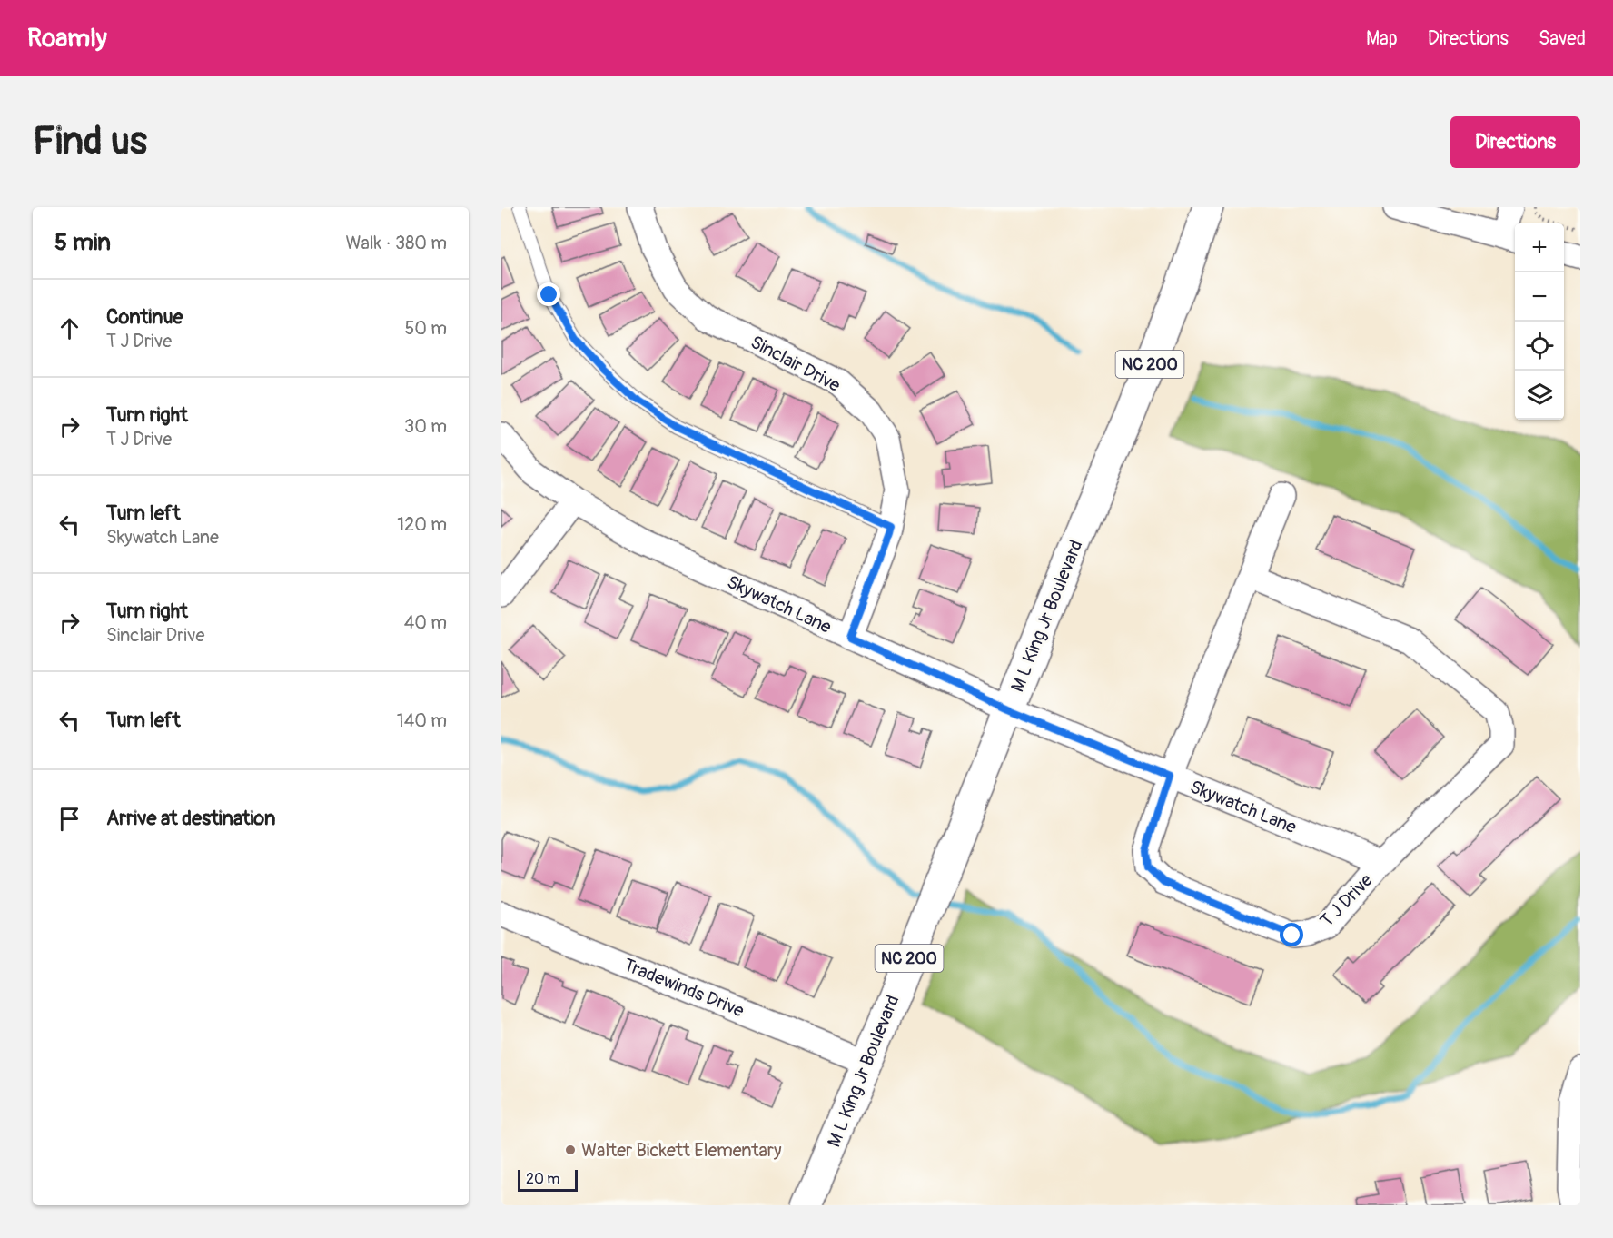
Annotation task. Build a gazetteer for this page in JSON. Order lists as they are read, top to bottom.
{
  "streets": {
    "main road": ["NC 200", "M L King Jr Boulevard"],
    "street": [
      "Sinclair Drive",
      "Skywatch Lane",
      "T J Drive",
      "Tradewinds Drive"
    ]
  },
  "crossings": [
    ["Sinclair Drive", "Skywatch Lane"],
    ["Skywatch Lane", "M L King Jr Boulevard"],
    ["Skywatch Lane", "T J Drive"],
    ["M L King Jr Boulevard", "Tradewinds Drive"]
  ],
  "places": ["Walter Bickett Elementary"],
  "scale_bar": "20 m",
  "page": {
    "header": "Roamly",
    "nav": ["Map", "Directions", "Saved"],
    "buttons": "Directions",
    "title": "Find us",
    "heading": ["5 min", "Walk · 380 m"],
    "map_buttons": ["+", "−"],
    "list": [
      ["Continue", "T J Drive", "50 m"],
      ["Turn right", "T J Drive", "30 m"],
      ["Turn left", "Skywatch Lane", "120 m"],
      ["Turn right", "Sinclair Drive", "40 m"],
      ["Turn left", "140 m"],
      "Arrive at destination"
    ],
    "scale": "20 m"
  }
}
